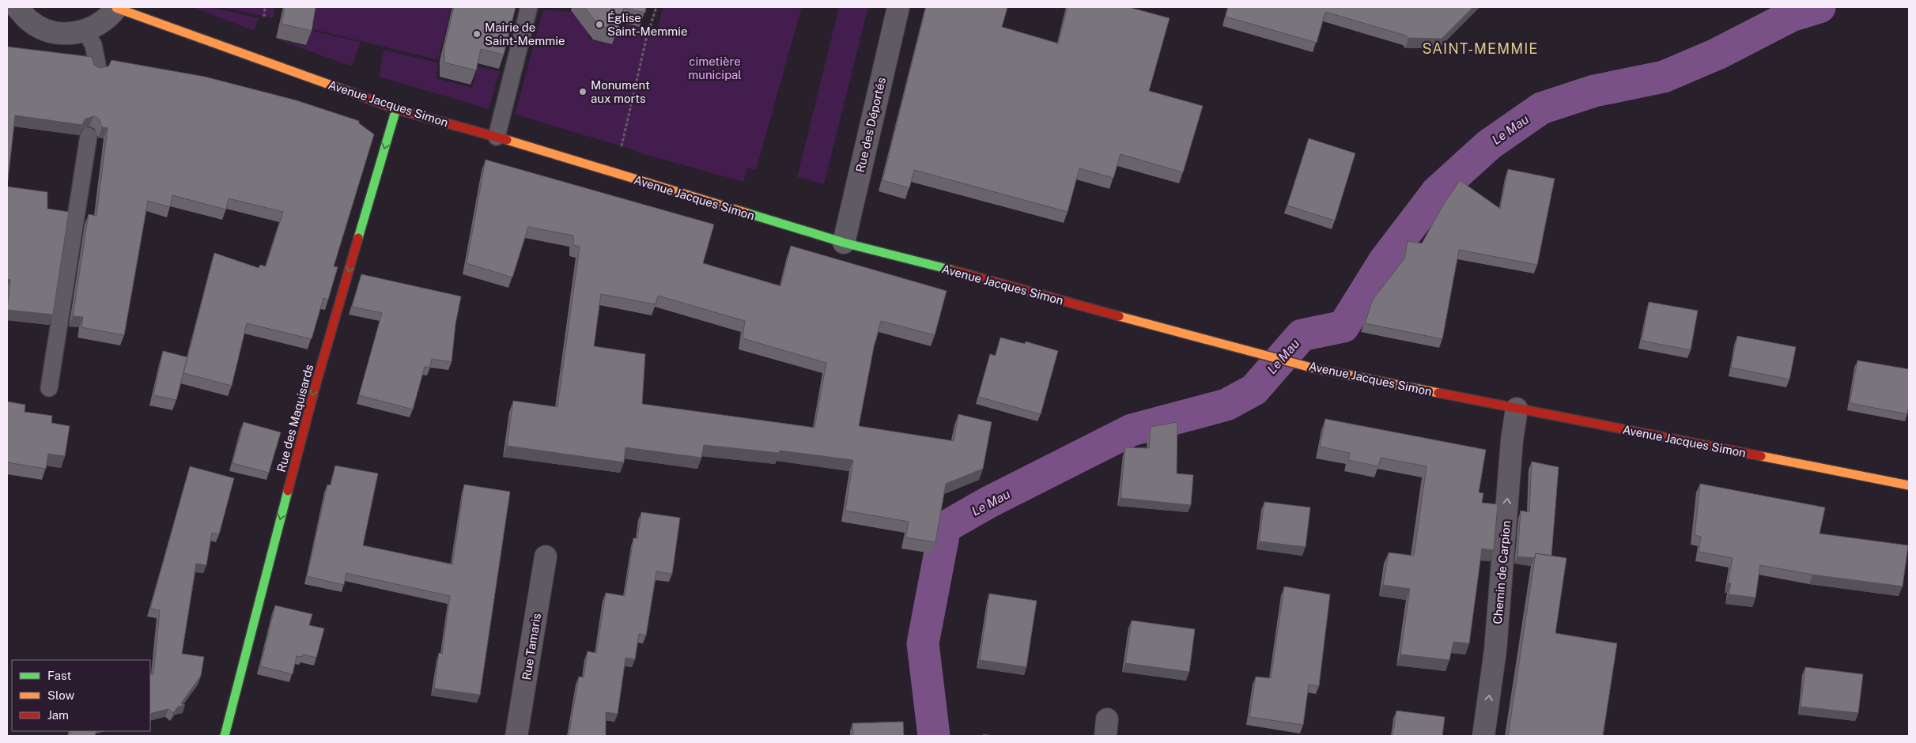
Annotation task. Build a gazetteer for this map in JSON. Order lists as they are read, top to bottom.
{
  "streets": {
    "street": [
      "Avenue Jacques Simon",
      "Rue des Déportés",
      "Rue des Maquisards",
      "Chemin de Carpion",
      "Rue Tamaris"
    ]
  },
  "crossings": [
    ["Avenue Jacques Simon", "Rue des Déportés"],
    ["Avenue Jacques Simon", "Rue des Maquisards"],
    ["Avenue Jacques Simon", "Chemin de Carpion"]
  ],
  "one_way": ["Rue des Maquisards", "Chemin de Carpion"],
  "districts": ["SAINT-MEMMIE"],
  "water": ["Le Mau"],
  "parks": ["cimetière municipal"],
  "places": ["Église Saint-Memmie", "Mairie de Saint-Memmie", "Monument aux morts"],
  "legend": ["Fast", "Slow", "Jam"]
}
